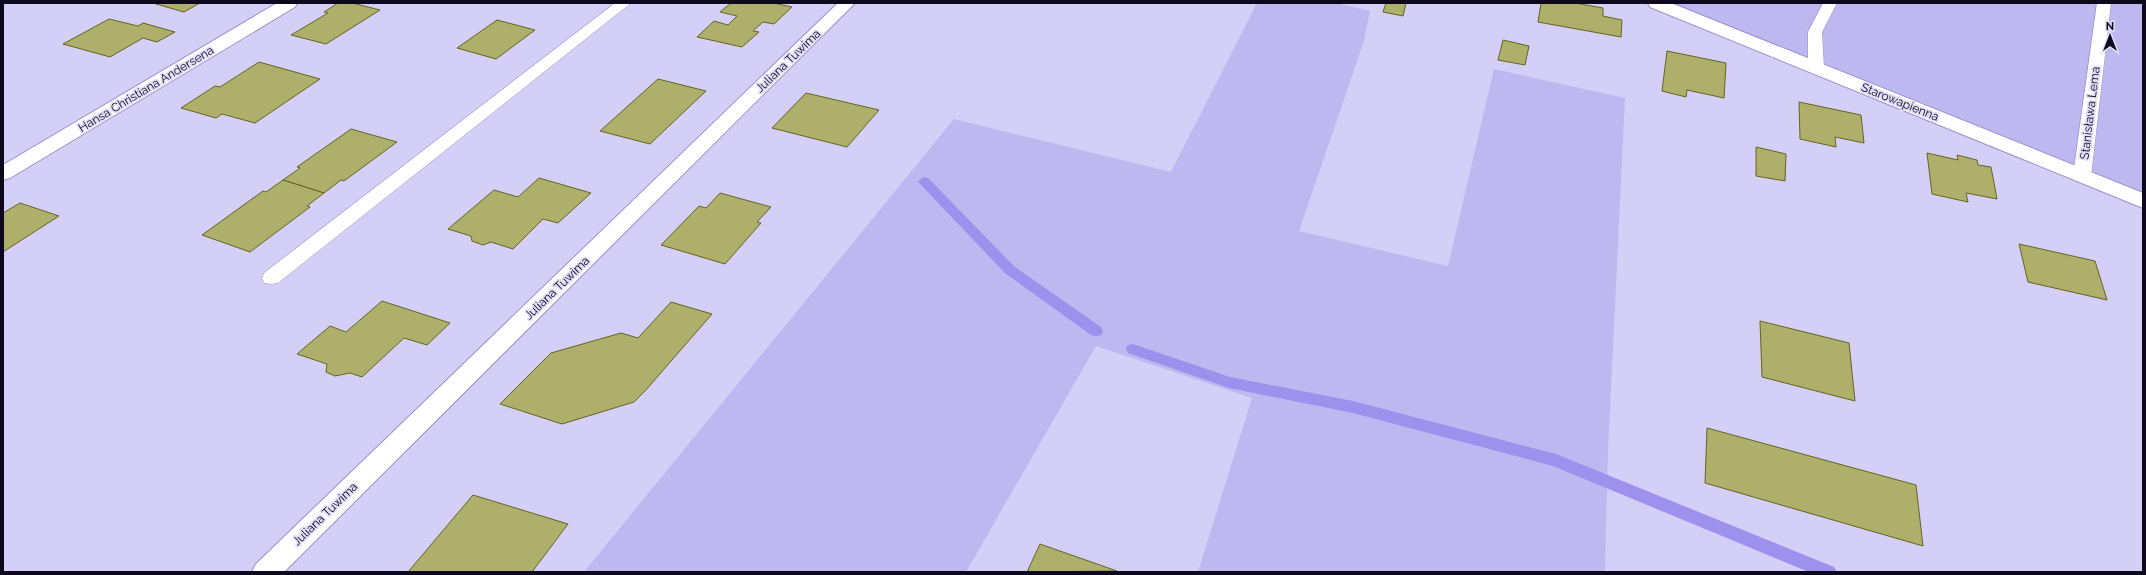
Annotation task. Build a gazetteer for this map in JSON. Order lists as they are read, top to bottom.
{
  "streets": {
    "street": ["Juliana Tuwima", "Hansa Christiana Andersena", "Starowapienna"],
    "lane": ["Stanisława Lema"]
  },
  "crossings": [
    ["Starowapienna", "Stanisława Lema"]
  ],
  "north": "top"
}
